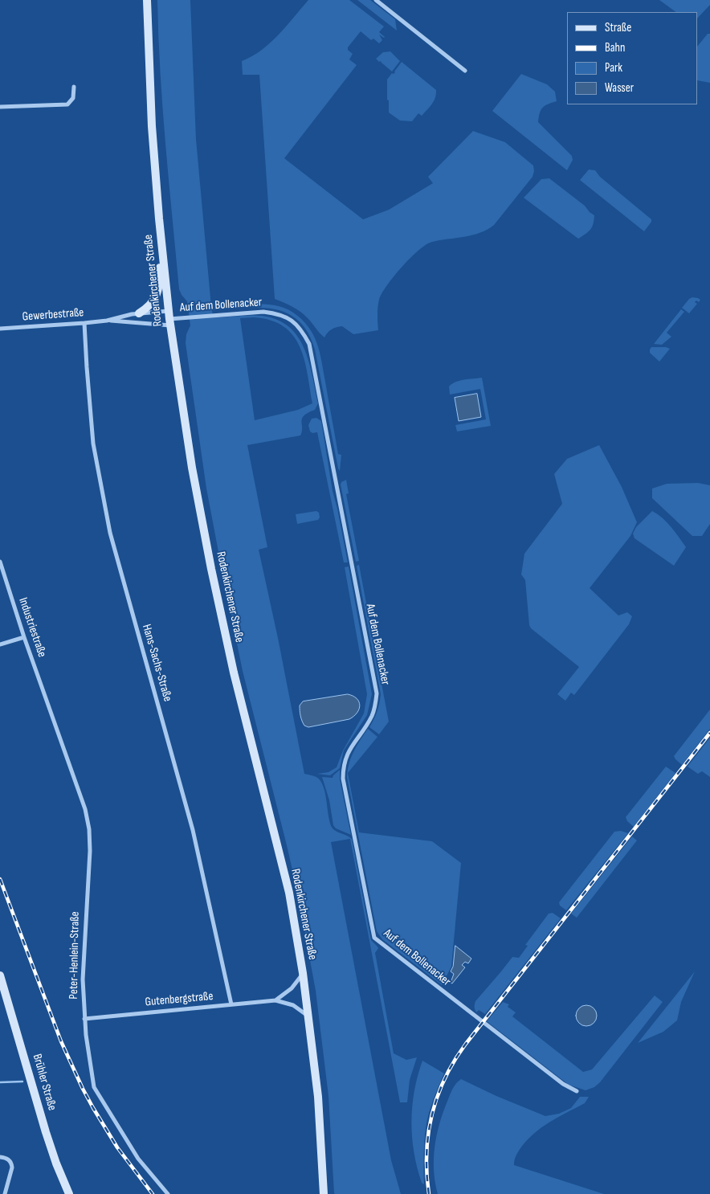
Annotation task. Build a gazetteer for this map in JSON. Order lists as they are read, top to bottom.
{
  "streets": {
    "main road": ["Rodenkirchener Straße", "Brühler Straße"],
    "street": [
      "Auf dem Bollenacker",
      "Gewerbestraße",
      "Industriestraße",
      "Hans-Sachs-Straße",
      "Peter-Henlein-Straße",
      "Gutenbergstraße"
    ]
  },
  "crossings": [
    ["Rodenkirchener Straße", "Auf dem Bollenacker"],
    ["Rodenkirchener Straße", "Gewerbestraße"],
    ["Auf dem Bollenacker", "Gewerbestraße"],
    ["Gewerbestraße", "Hans-Sachs-Straße"],
    ["Industriestraße", "Peter-Henlein-Straße"],
    ["Hans-Sachs-Straße", "Gutenbergstraße"],
    ["Peter-Henlein-Straße", "Gutenbergstraße"]
  ],
  "legend": [
    "Straße",
    "Bahn",
    "Park",
    "Wasser"
  ]
}
